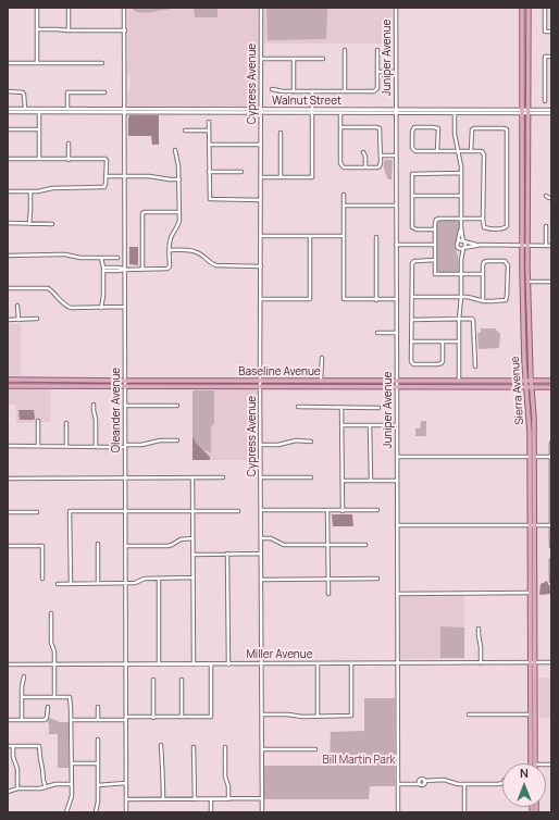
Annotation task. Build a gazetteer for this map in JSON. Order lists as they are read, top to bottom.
{
  "streets": {
    "main road": ["Baseline Avenue", "Sierra Avenue"],
    "street": [
      "Juniper Avenue",
      "Cypress Avenue",
      "Walnut Street",
      "Oleander Avenue",
      "Miller Avenue"
    ]
  },
  "crossings": [
    ["Juniper Avenue", "Walnut Street"],
    ["Juniper Avenue", "Baseline Avenue"],
    ["Juniper Avenue", "Miller Avenue"],
    ["Cypress Avenue", "Walnut Street"],
    ["Cypress Avenue", "Baseline Avenue"],
    ["Cypress Avenue", "Miller Avenue"],
    ["Walnut Street", "Sierra Avenue"],
    ["Walnut Street", "Oleander Avenue"],
    ["Baseline Avenue", "Sierra Avenue"],
    ["Baseline Avenue", "Oleander Avenue"],
    ["Sierra Avenue", "Miller Avenue"],
    ["Oleander Avenue", "Miller Avenue"]
  ],
  "parks": ["Bill Martin Park"],
  "north": "top"
}
